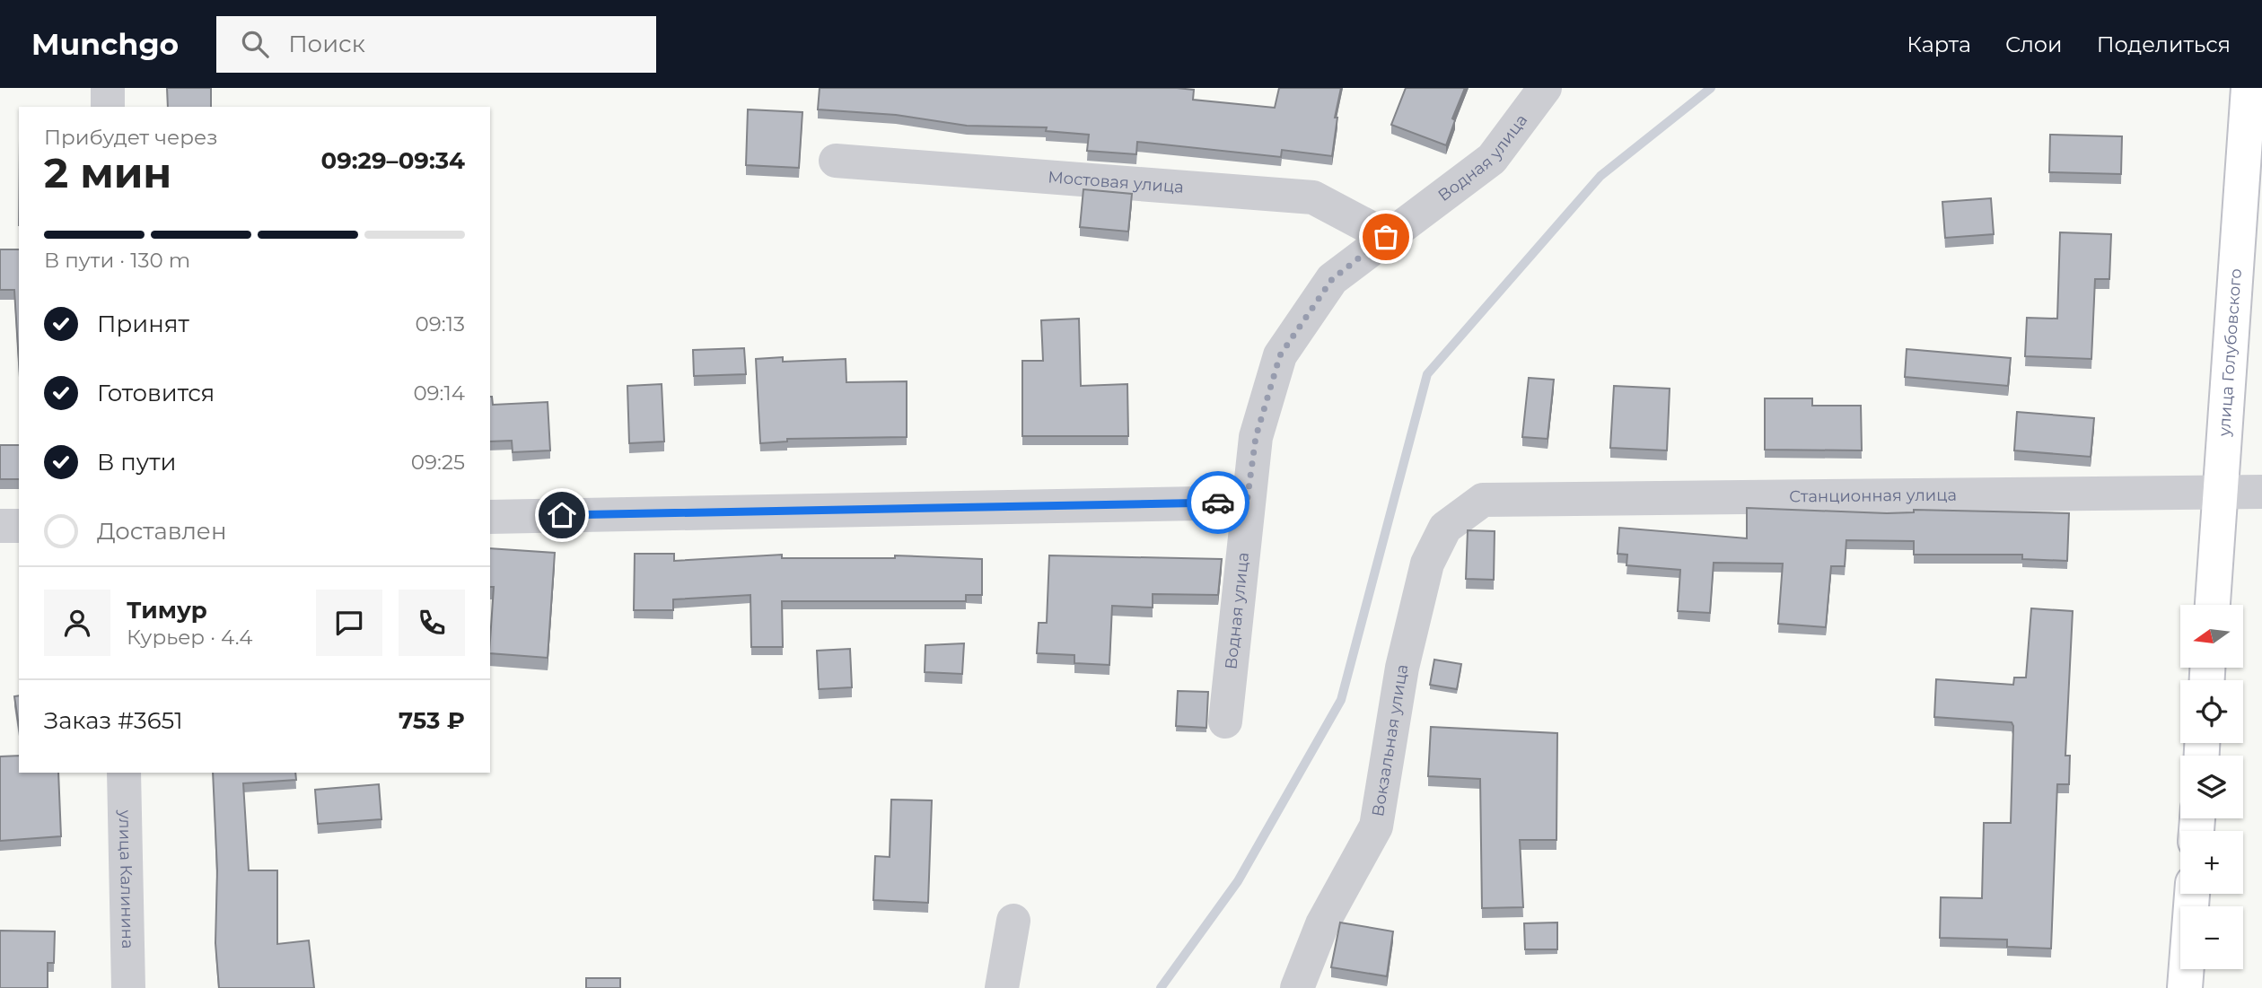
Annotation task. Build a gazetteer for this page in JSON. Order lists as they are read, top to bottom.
{
  "streets": {
    "street": [
      "Водная улица",
      "Мостовая улица",
      "улица Голубовского",
      "Станционная улица",
      "Вокзальная улица",
      "улица Калинина"
    ]
  },
  "crossings": [
    ["Водная улица", "Мостовая улица"],
    ["улица Голубовского", "Станционная улица"],
    ["Станционная улица", "Вокзальная улица"]
  ],
  "north": "left",
  "page": {
    "header": "Munchgo",
    "search": "Поиск",
    "nav": ["Карта", "Слои", "Поделиться"],
    "heading": ["2 мин", "Прибудет через", "09:29–09:34"],
    "panel": [
      "Тимур",
      "Курьер · 4.4",
      "Заказ #3651",
      "753 ₽"
    ],
    "bar": "В пути · 130 m",
    "list": [
      ["Принят", "09:13"],
      ["Готовится", "09:14"],
      ["В пути", "09:25"],
      "Доставлен"
    ],
    "map_buttons": ["+", "−"]
  }
}
